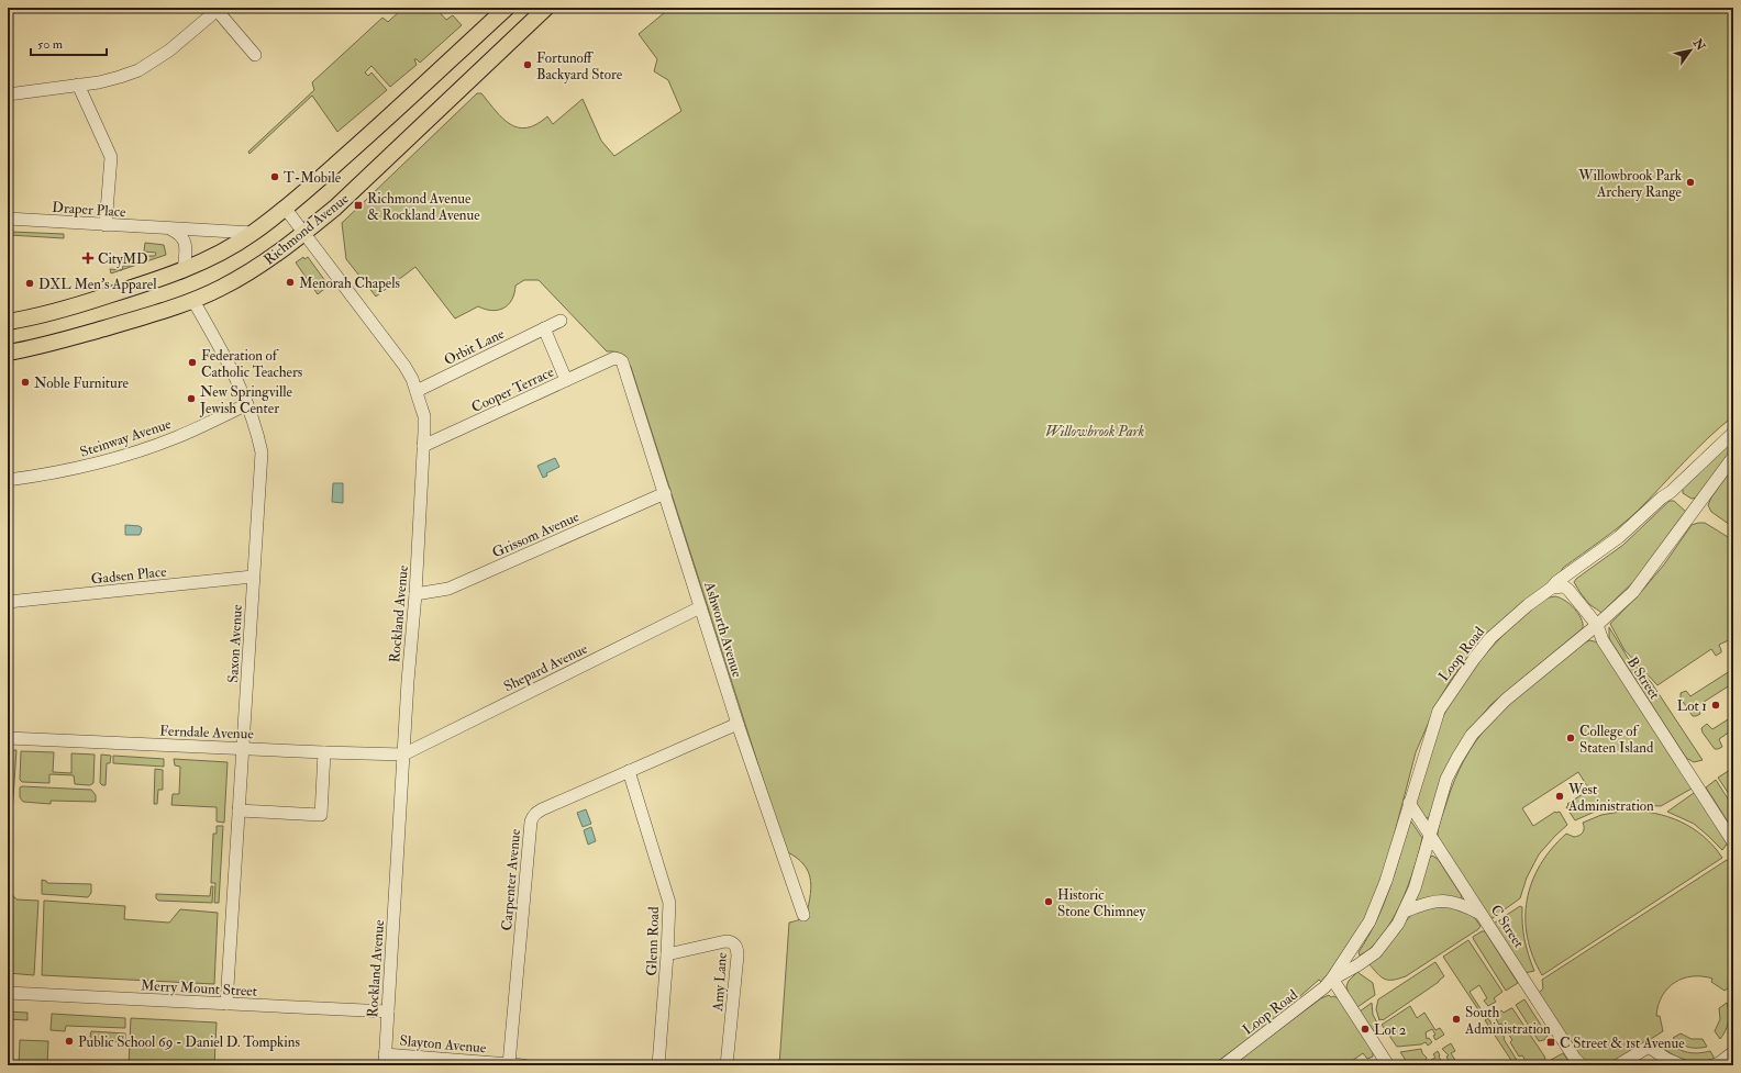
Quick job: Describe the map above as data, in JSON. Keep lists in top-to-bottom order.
{
  "streets": {
    "main road": ["Richmond Avenue"],
    "street": [
      "Draper Place",
      "Orbit Lane",
      "Cooper Terrace",
      "Steinway Avenue",
      "Grissom Avenue",
      "Gadsen Place",
      "Rockland Avenue",
      "Ashworth Avenue",
      "Saxon Avenue",
      "Loop Road",
      "Shepard Avenue",
      "B Street",
      "Ferndale Avenue",
      "Carpenter Avenue",
      "C Street",
      "Glenn Road",
      "Amy Lane",
      "Merry Mount Street",
      "Slayton Avenue"
    ]
  },
  "crossings": [
    ["Draper Place", "Richmond Avenue"],
    ["Richmond Avenue", "Rockland Avenue"],
    ["Richmond Avenue", "Saxon Avenue"],
    ["Orbit Lane", "Rockland Avenue"],
    ["Cooper Terrace", "Rockland Avenue"],
    ["Cooper Terrace", "Ashworth Avenue"],
    ["Steinway Avenue", "Saxon Avenue"],
    ["Grissom Avenue", "Rockland Avenue"],
    ["Grissom Avenue", "Ashworth Avenue"],
    ["Gadsen Place", "Saxon Avenue"],
    ["Rockland Avenue", "Shepard Avenue"],
    ["Rockland Avenue", "Ferndale Avenue"],
    ["Rockland Avenue", "Merry Mount Street"],
    ["Rockland Avenue", "Slayton Avenue"],
    ["Ashworth Avenue", "Shepard Avenue"],
    ["Ashworth Avenue", "Carpenter Avenue"],
    ["Saxon Avenue", "Ferndale Avenue"],
    ["Saxon Avenue", "Merry Mount Street"],
    ["Loop Road", "B Street"],
    ["Loop Road", "C Street"],
    ["Shepard Avenue", "Ferndale Avenue"],
    ["Carpenter Avenue", "Glenn Road"],
    ["Carpenter Avenue", "Slayton Avenue"],
    ["Glenn Road", "Amy Lane"]
  ],
  "parks": ["Willowbrook Park"],
  "places": {
    "other": [
      "Fortunoff Backyard Store",
      "T-Mobile",
      "Willowbrook Park Archery Range",
      "Menorah Chapels",
      "DXL Men's Apparel",
      "Federation of Catholic Teachers",
      "Noble Furniture",
      "New Springville Jewish Center",
      "Lot 1",
      "College of Staten Island",
      "West Administration",
      "Historic Stone Chimney",
      "South Administration",
      "Lot 2",
      "Public School 69 - Daniel D. Tompkins"
    ],
    "transit": ["Richmond Avenue & Rockland Avenue", "C Street & 1st Avenue"],
    "health": ["CityMD"]
  },
  "scale_bar": "50 m",
  "north": "top right"
}
